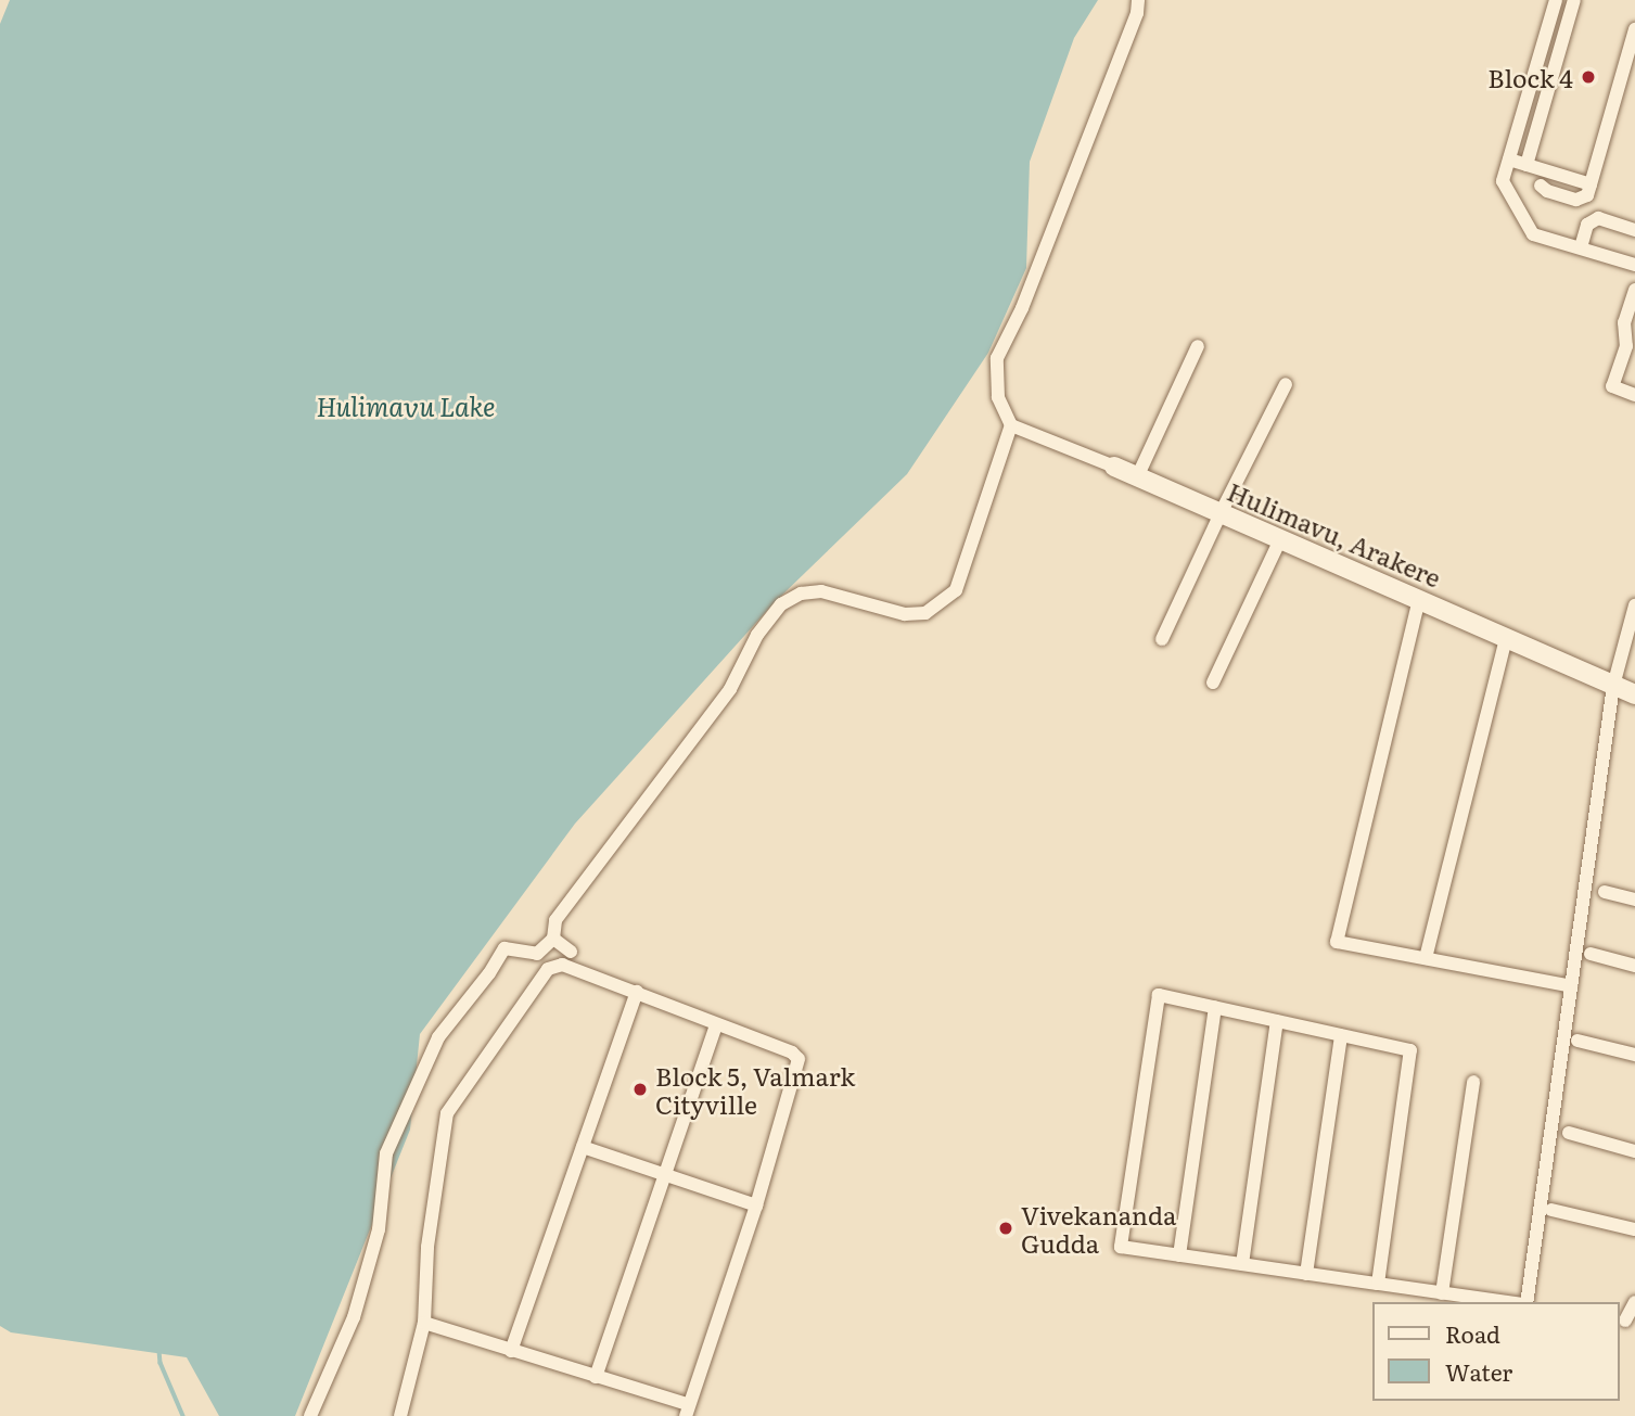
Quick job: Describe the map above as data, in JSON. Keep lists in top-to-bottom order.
{
  "streets": {
    "street": ["Hulimavu, Arakere"]
  },
  "water": ["Hulimavu Lake"],
  "places": ["Block 4", "Block 5, Valmark Cityville", "Vivekananda Gudda"],
  "legend": ["Road", "Water"]
}
